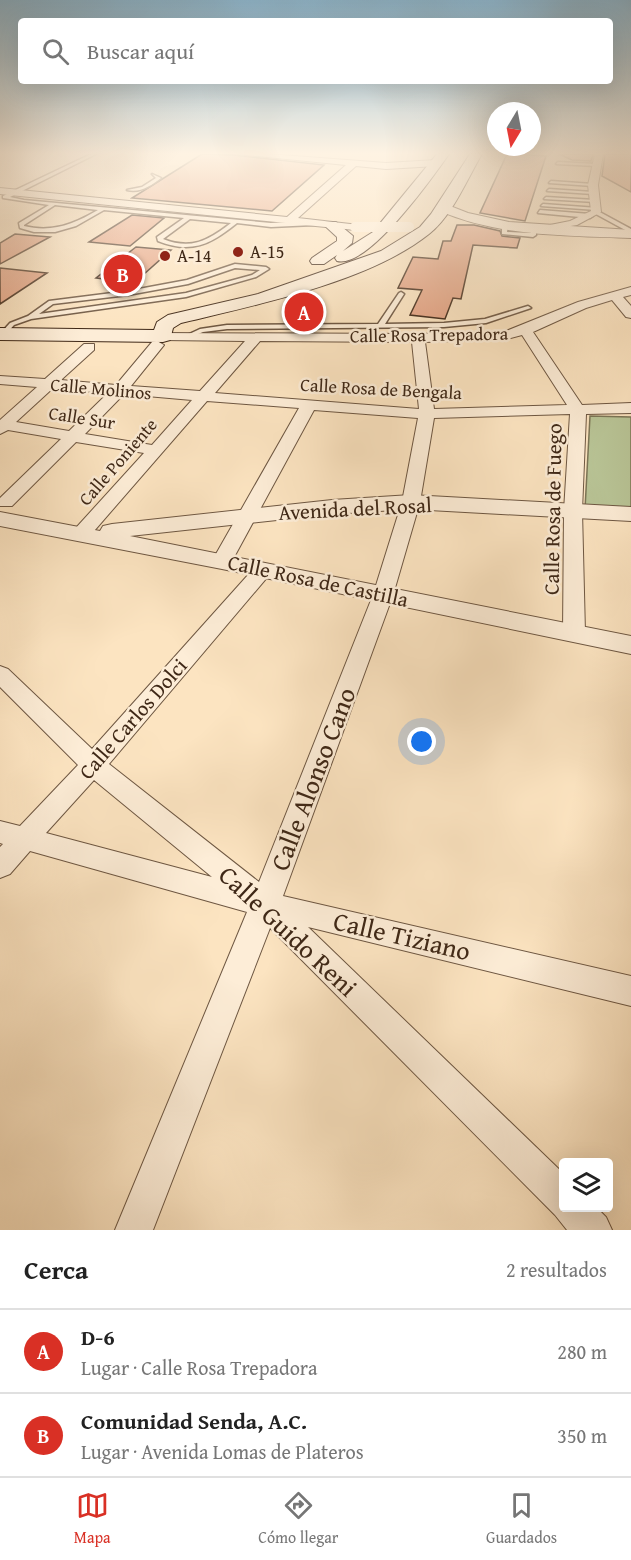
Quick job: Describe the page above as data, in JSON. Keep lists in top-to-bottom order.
{
  "streets": {
    "main road": ["Calle Rosa Trepadora"],
    "street": [
      "Calle Molinos",
      "Calle Rosa de Bengala",
      "Calle Sur",
      "Calle Poniente",
      "Avenida del Rosal",
      "Calle Rosa de Fuego",
      "Calle Rosa de Castilla",
      "Calle Carlos Dolci",
      "Calle Alonso Cano",
      "Calle Guido Reni",
      "Calle Tiziano"
    ]
  },
  "crossings": [
    ["Calle Rosa Trepadora", "Calle Poniente"],
    ["Calle Rosa Trepadora", "Calle Rosa de Fuego"],
    ["Calle Rosa Trepadora", "Calle Alonso Cano"],
    ["Calle Molinos", "Calle Rosa de Bengala"],
    ["Calle Molinos", "Calle Poniente"],
    ["Calle Rosa de Bengala", "Calle Poniente"],
    ["Calle Rosa de Bengala", "Calle Rosa de Fuego"],
    ["Calle Rosa de Bengala", "Calle Alonso Cano"],
    ["Calle Sur", "Calle Poniente"],
    ["Calle Poniente", "Avenida del Rosal"],
    ["Calle Poniente", "Calle Rosa de Castilla"],
    ["Avenida del Rosal", "Calle Rosa de Fuego"],
    ["Avenida del Rosal", "Calle Rosa de Castilla"],
    ["Avenida del Rosal", "Calle Alonso Cano"],
    ["Calle Rosa de Fuego", "Calle Rosa de Castilla"],
    ["Calle Rosa de Castilla", "Calle Carlos Dolci"],
    ["Calle Rosa de Castilla", "Calle Alonso Cano"],
    ["Calle Carlos Dolci", "Calle Guido Reni"],
    ["Calle Carlos Dolci", "Calle Tiziano"],
    ["Calle Alonso Cano", "Calle Guido Reni"],
    ["Calle Alonso Cano", "Calle Tiziano"],
    ["Calle Guido Reni", "Calle Tiziano"]
  ],
  "places": ["A-15", "A-14"],
  "north": "bottom",
  "page": {
    "search": "Buscar aquí",
    "pins": ["B", "A"],
    "heading": ["Cerca", "2 resultados"],
    "list": [
      {
        "mark": "A",
        "name": "D-6",
        "note": "Lugar · Calle Rosa Trepadora",
        "value": "280 m"
      },
      {
        "mark": "B",
        "name": "Comunidad Senda, A.C.",
        "note": "Lugar · Avenida Lomas de Plateros",
        "value": "350 m"
      }
    ],
    "nav": ["Mapa", "Cómo llegar", "Guardados"]
  }
}
